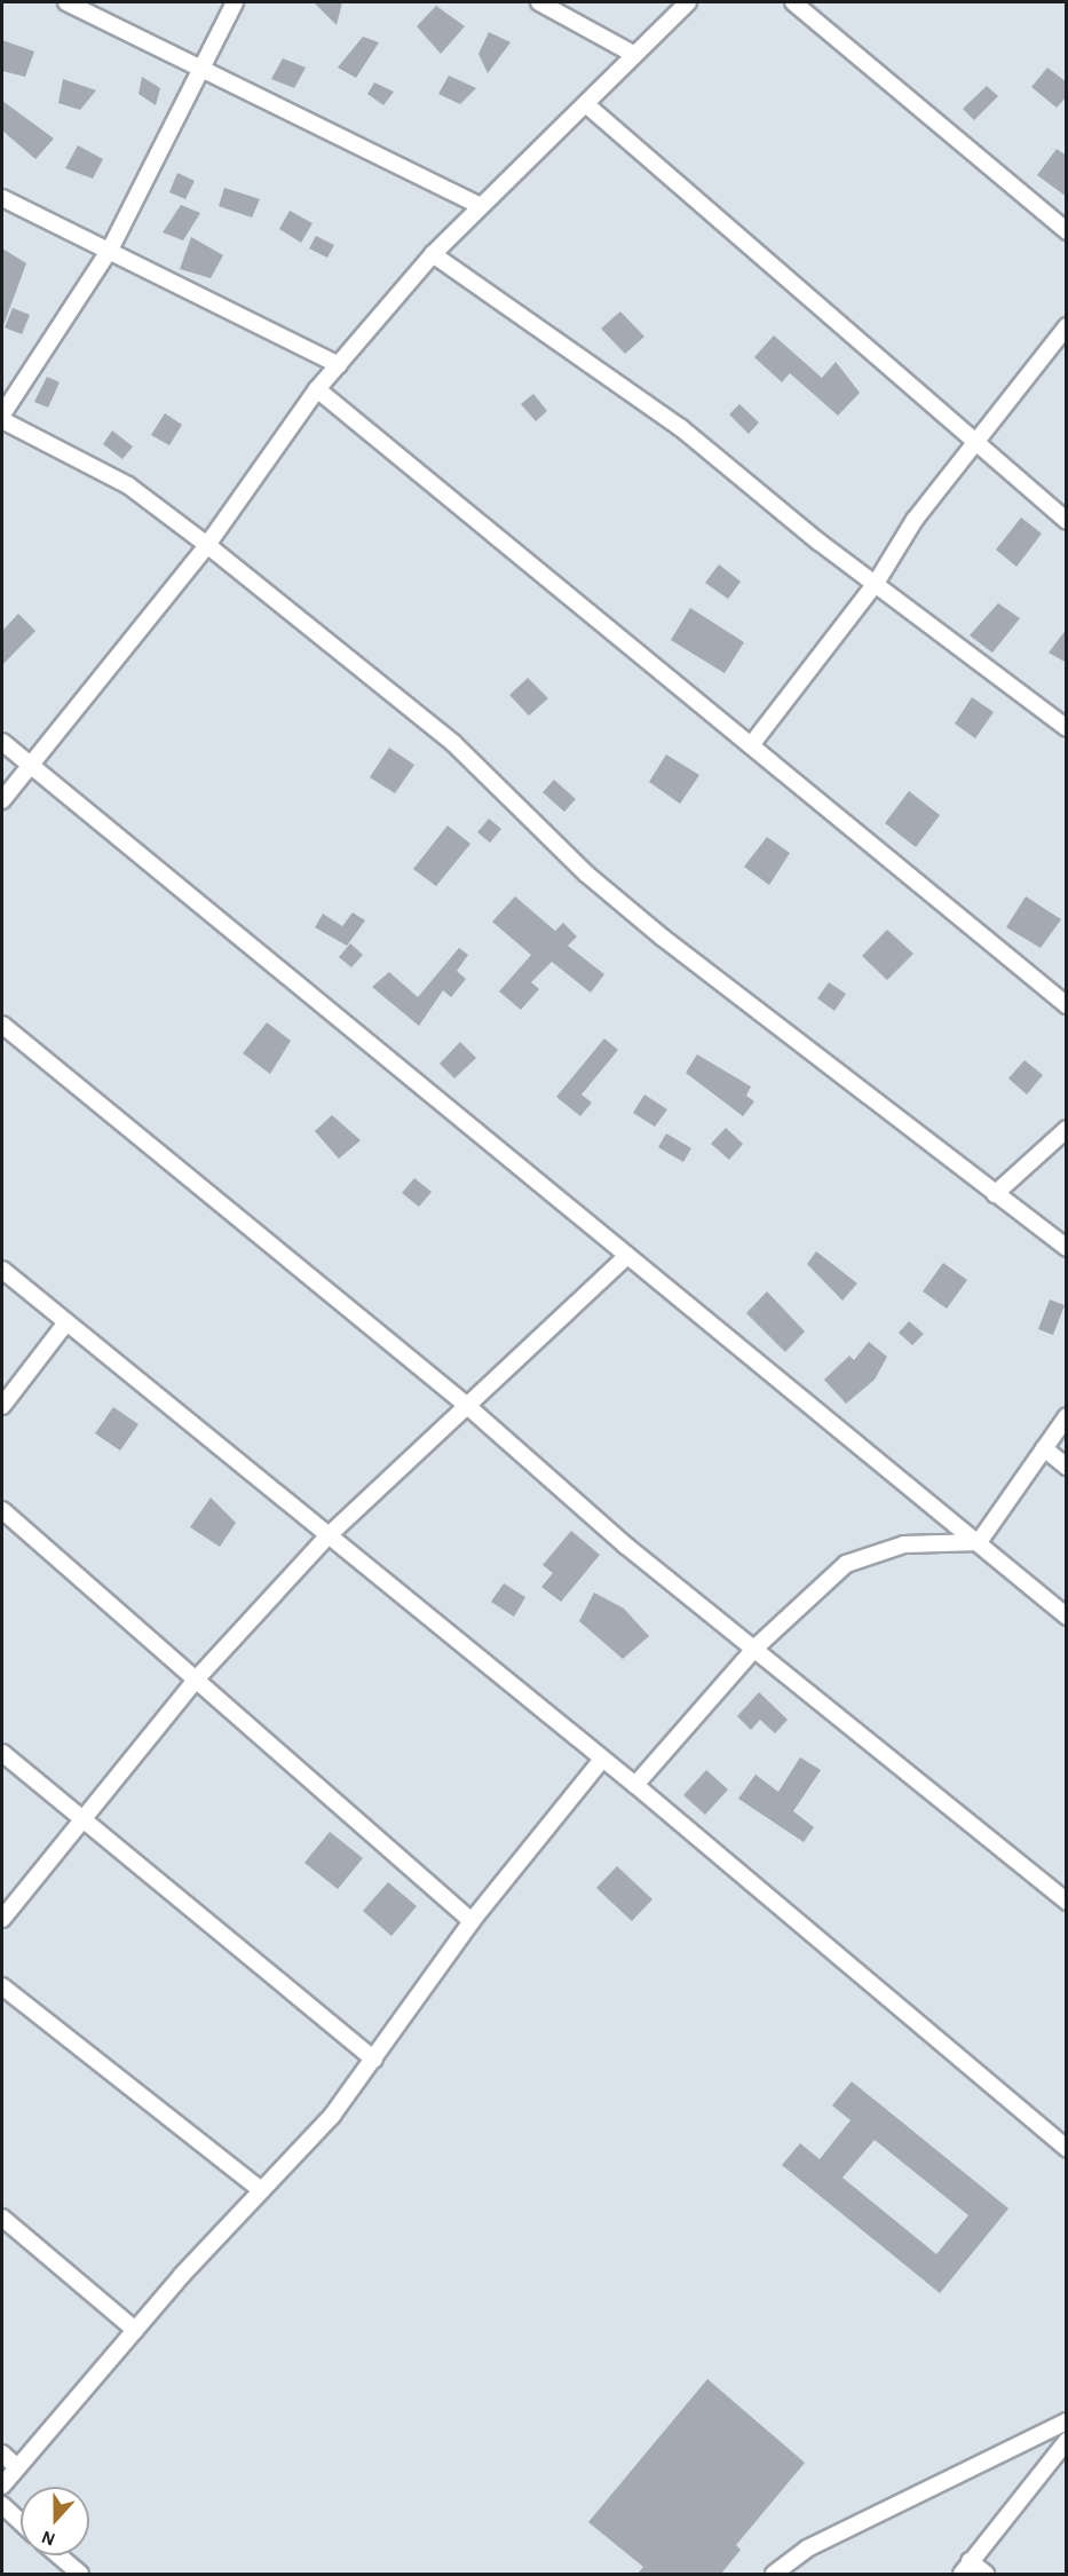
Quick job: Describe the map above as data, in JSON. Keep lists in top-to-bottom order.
{
  "north": "bottom"
}
